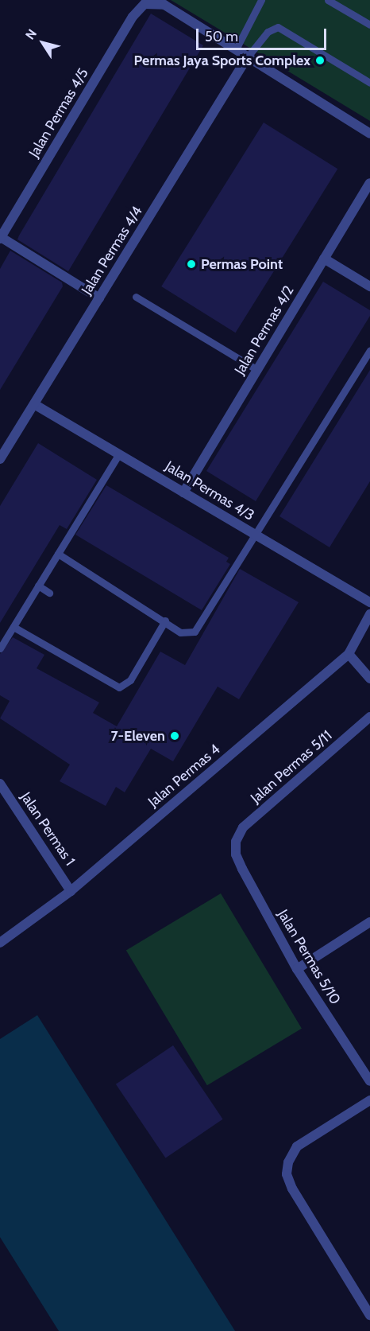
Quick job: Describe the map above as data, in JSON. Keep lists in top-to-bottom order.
{
  "streets": {
    "street": [
      "Jalan Permas 4/5",
      "Jalan Permas 4/4",
      "Jalan Permas 4/2",
      "Jalan Permas 4/3",
      "Jalan Permas 5/11",
      "Jalan Permas 4",
      "Jalan Permas 1",
      "Jalan Permas 5/10"
    ]
  },
  "crossings": [
    ["Jalan Permas 4/4", "Jalan Permas 4/3"],
    ["Jalan Permas 4/2", "Jalan Permas 4/3"],
    ["Jalan Permas 5/11", "Jalan Permas 5/10"],
    ["Jalan Permas 4", "Jalan Permas 1"]
  ],
  "places": ["Permas Jaya Sports Complex", "Permas Point", "7-Eleven"],
  "scale_bar": "50 m",
  "north": "top left"
}
